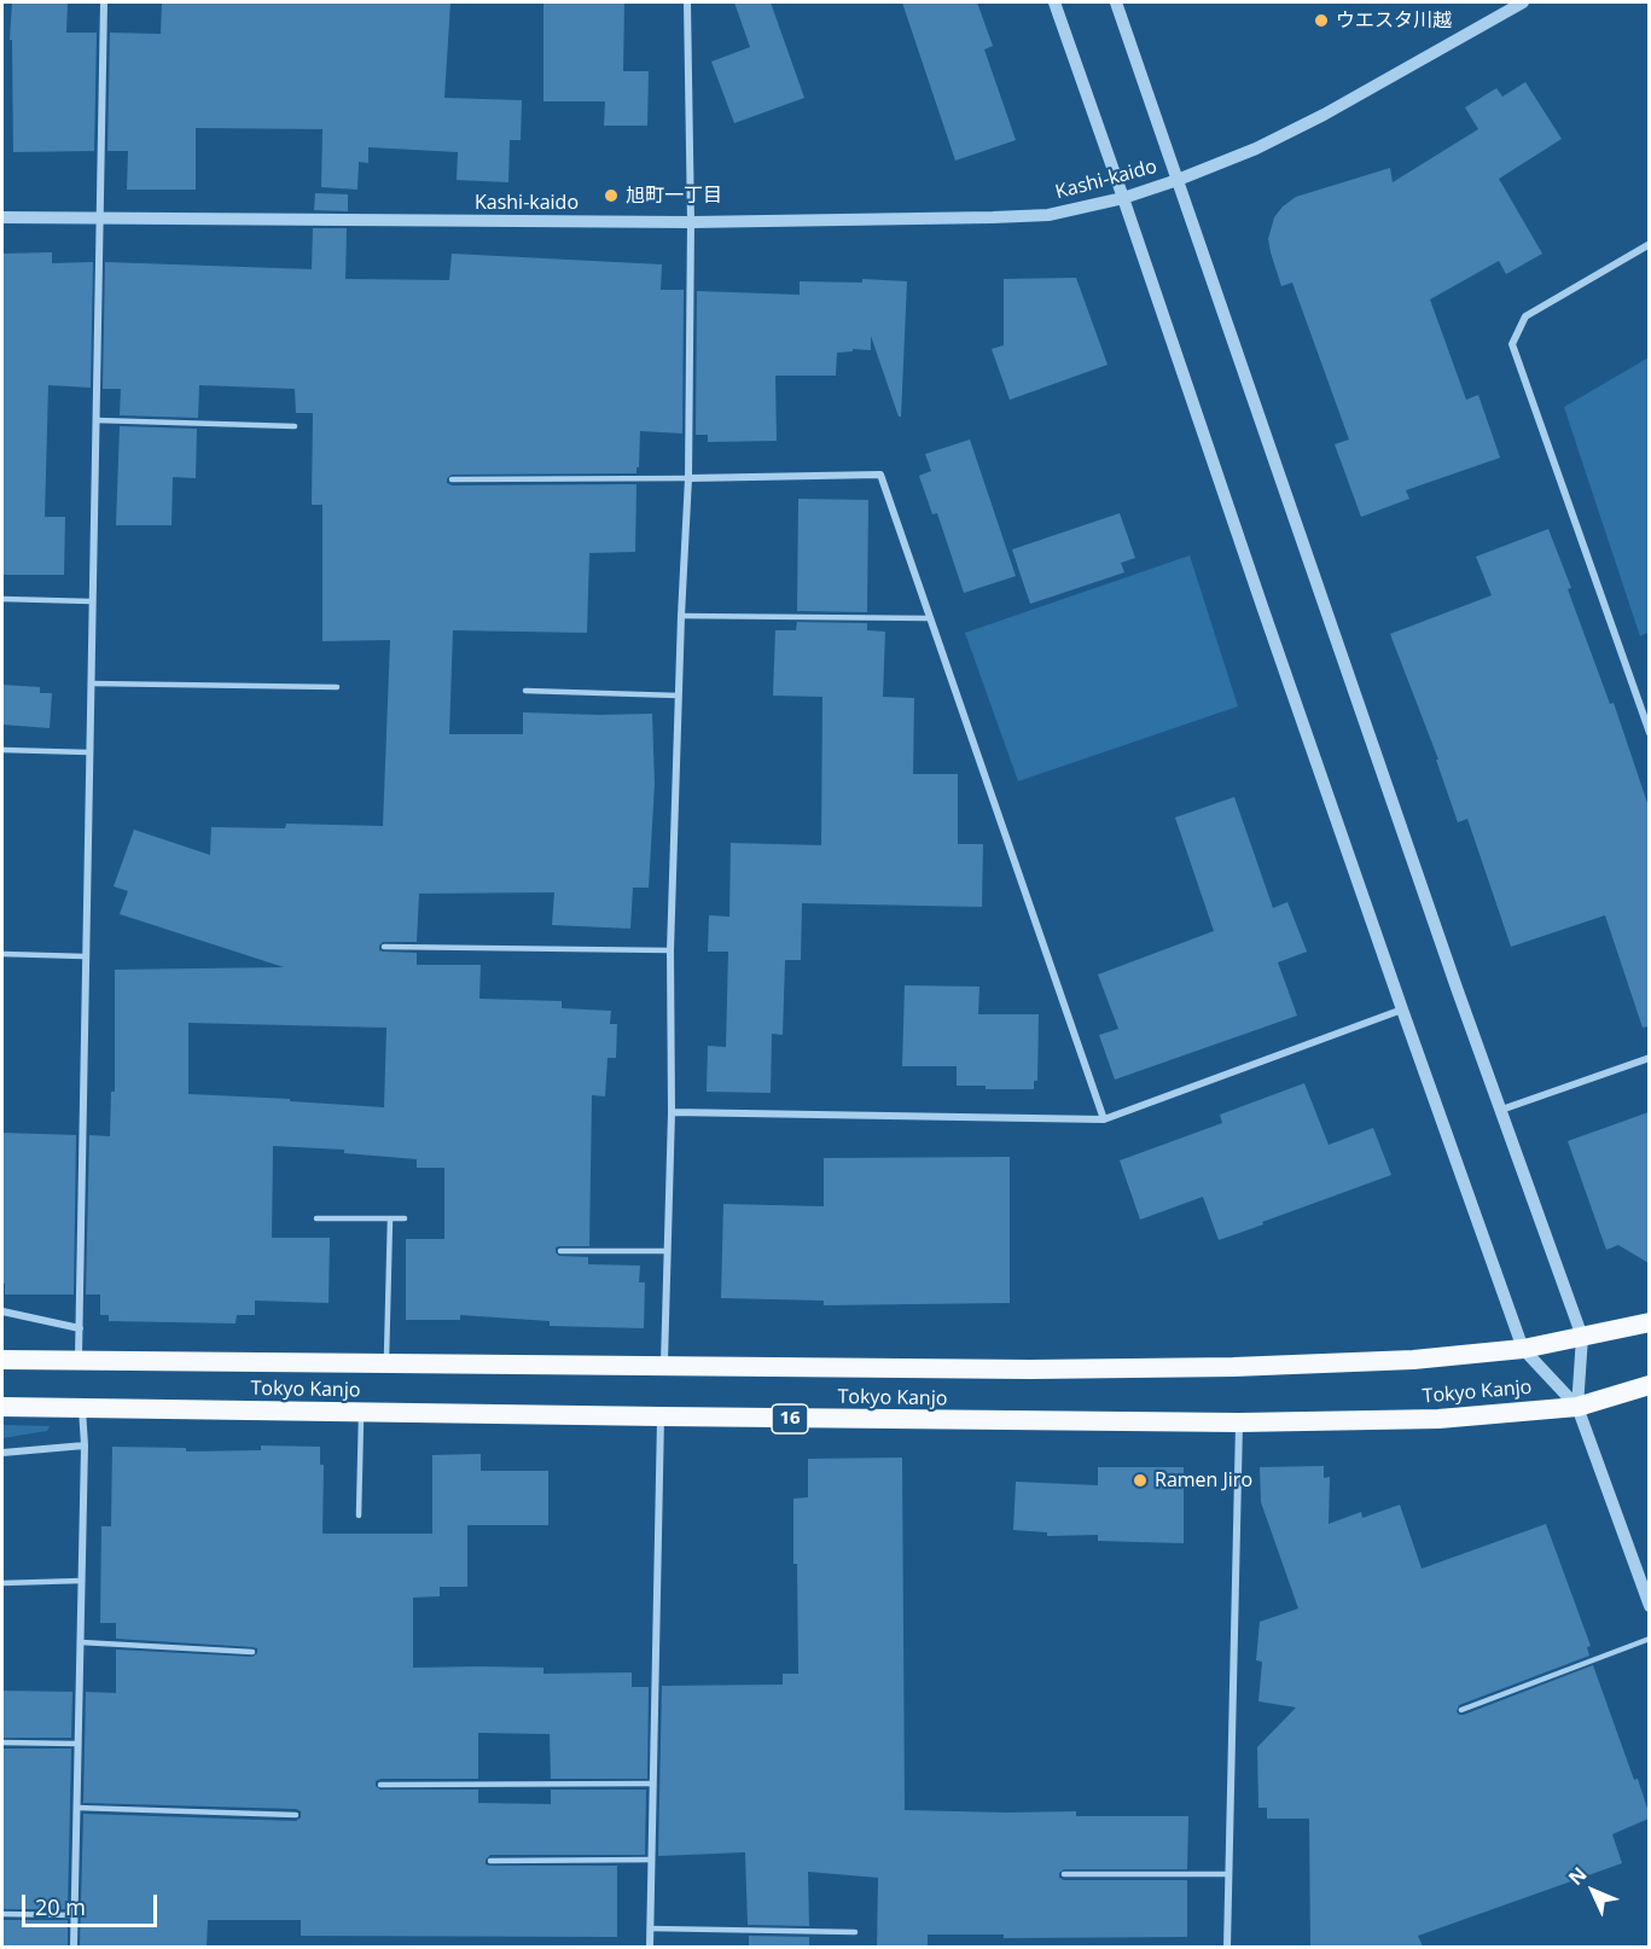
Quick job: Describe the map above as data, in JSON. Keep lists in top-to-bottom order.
{
  "streets": {
    "highway": ["Tokyo Kanjo", "16"],
    "street": ["Kashi-kaido"]
  },
  "places": ["ウエスタ川越", "旭町一丁目", "Ramen Jiro"],
  "scale_bar": "20 m",
  "north": "top left"
}
